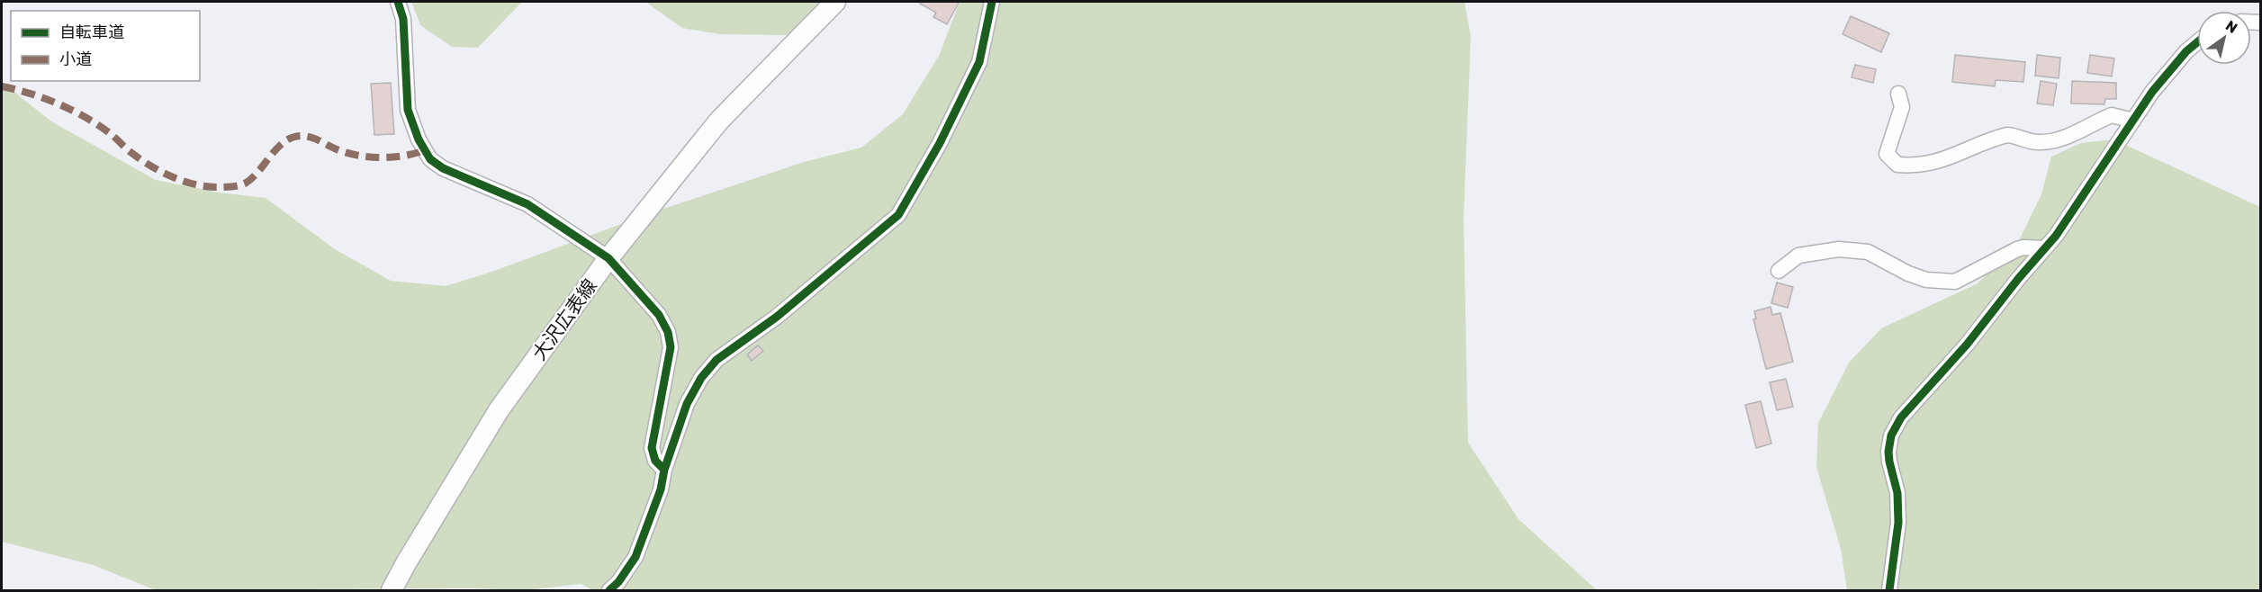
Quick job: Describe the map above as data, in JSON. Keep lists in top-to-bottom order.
{
  "streets": {
    "main road": ["大沢広表線"]
  },
  "legend": ["自転車道", "小道"],
  "north": "top right"
}
